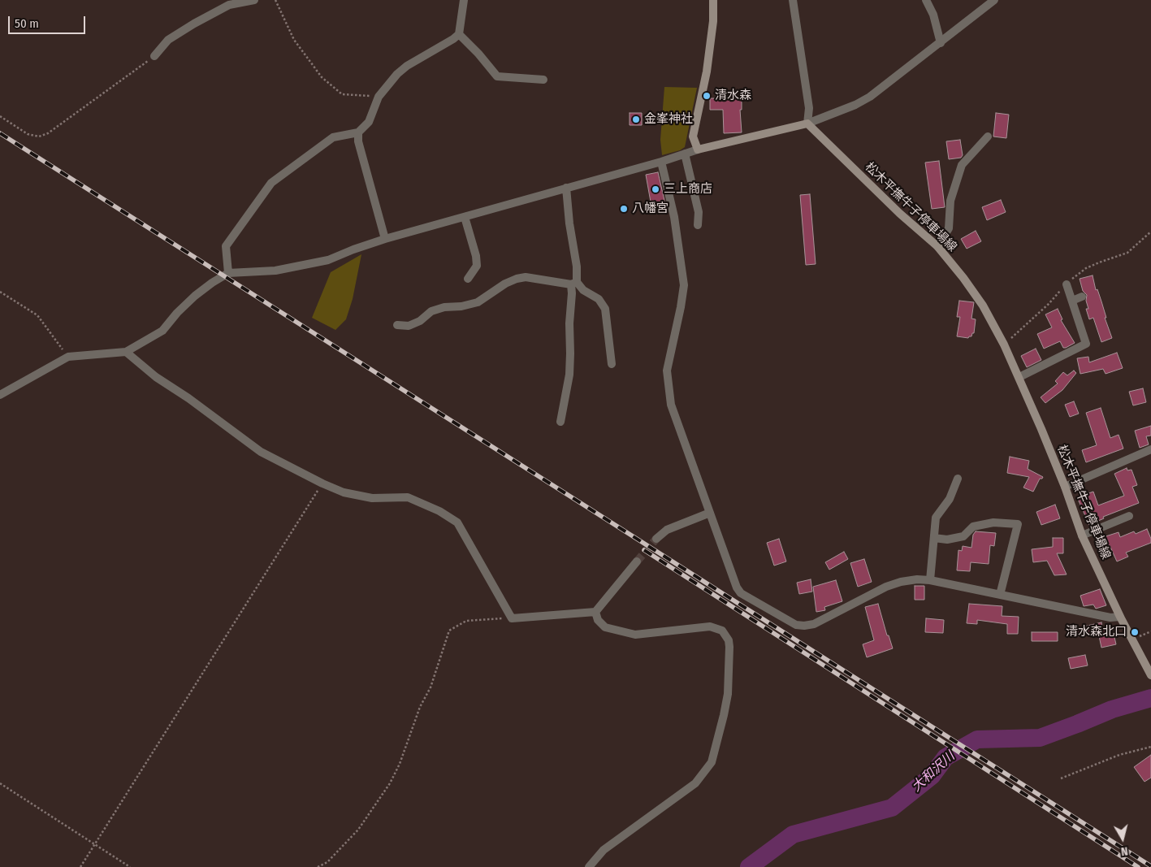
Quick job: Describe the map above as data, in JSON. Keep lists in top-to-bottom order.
{
  "streets": {
    "main road": ["松木平撫牛子停車場線"]
  },
  "water": ["大和沢川"],
  "places": [
    "清水森",
    "金峯神社",
    "三上商店",
    "八幡宮",
    "清水森北口"
  ],
  "scale_bar": "50 m",
  "north": "bottom"
}
